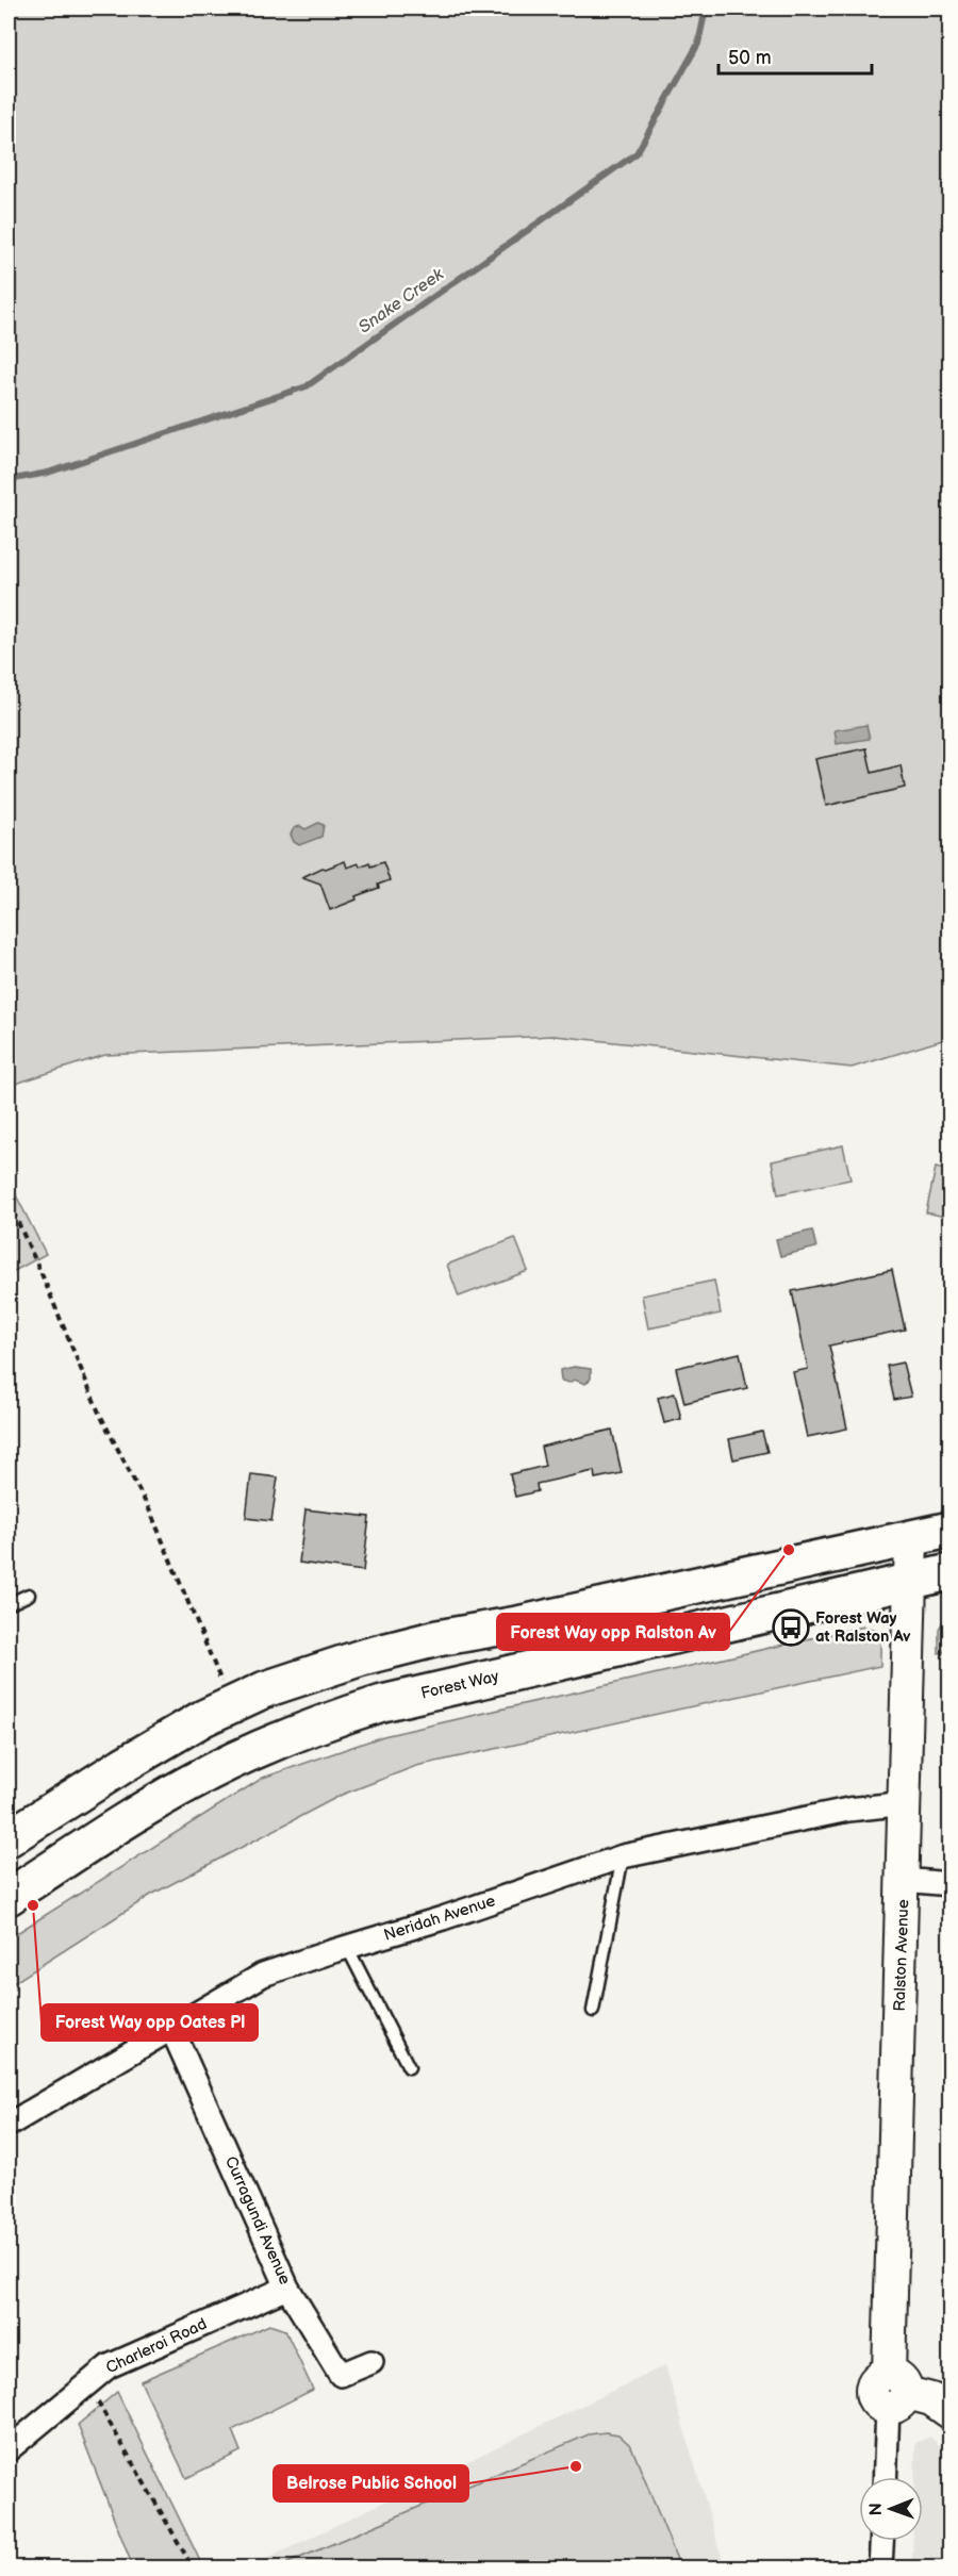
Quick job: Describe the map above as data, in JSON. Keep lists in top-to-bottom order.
{
  "streets": {
    "main road": ["Forest Way"],
    "street": [
      "Neridah Avenue",
      "Ralston Avenue",
      "Curragundi Avenue",
      "Charleroi Road"
    ]
  },
  "crossings": [
    ["Forest Way", "Ralston Avenue"],
    ["Neridah Avenue", "Ralston Avenue"],
    ["Neridah Avenue", "Curragundi Avenue"],
    ["Curragundi Avenue", "Charleroi Road"]
  ],
  "water": ["Snake Creek"],
  "places": {
    "other": ["Forest Way opp Ralston Av", "Forest Way opp Oates Pl", "Belrose Public School"],
    "bus stop": ["Forest Way at Ralston Av"]
  },
  "scale_bar": "50 m",
  "north": "left"
}
